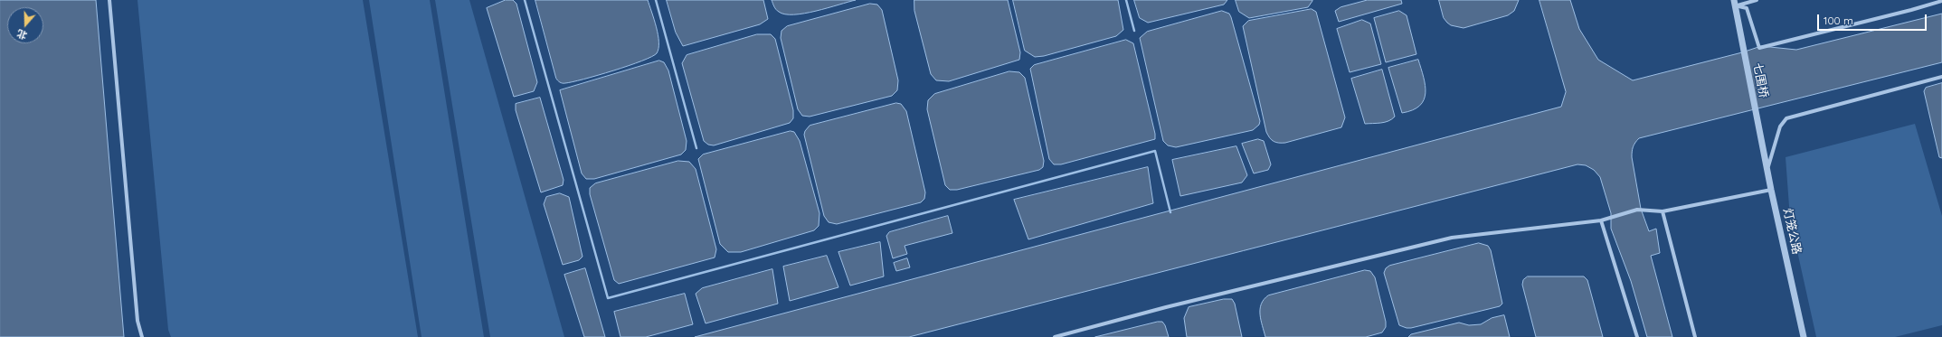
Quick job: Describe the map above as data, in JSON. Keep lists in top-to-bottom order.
{
  "streets": {
    "street": ["七围桥", "灯笼公路"]
  },
  "crossings": [
    ["七围桥", "灯笼公路"]
  ],
  "scale_bar": "100 m",
  "north": "bottom"
}
